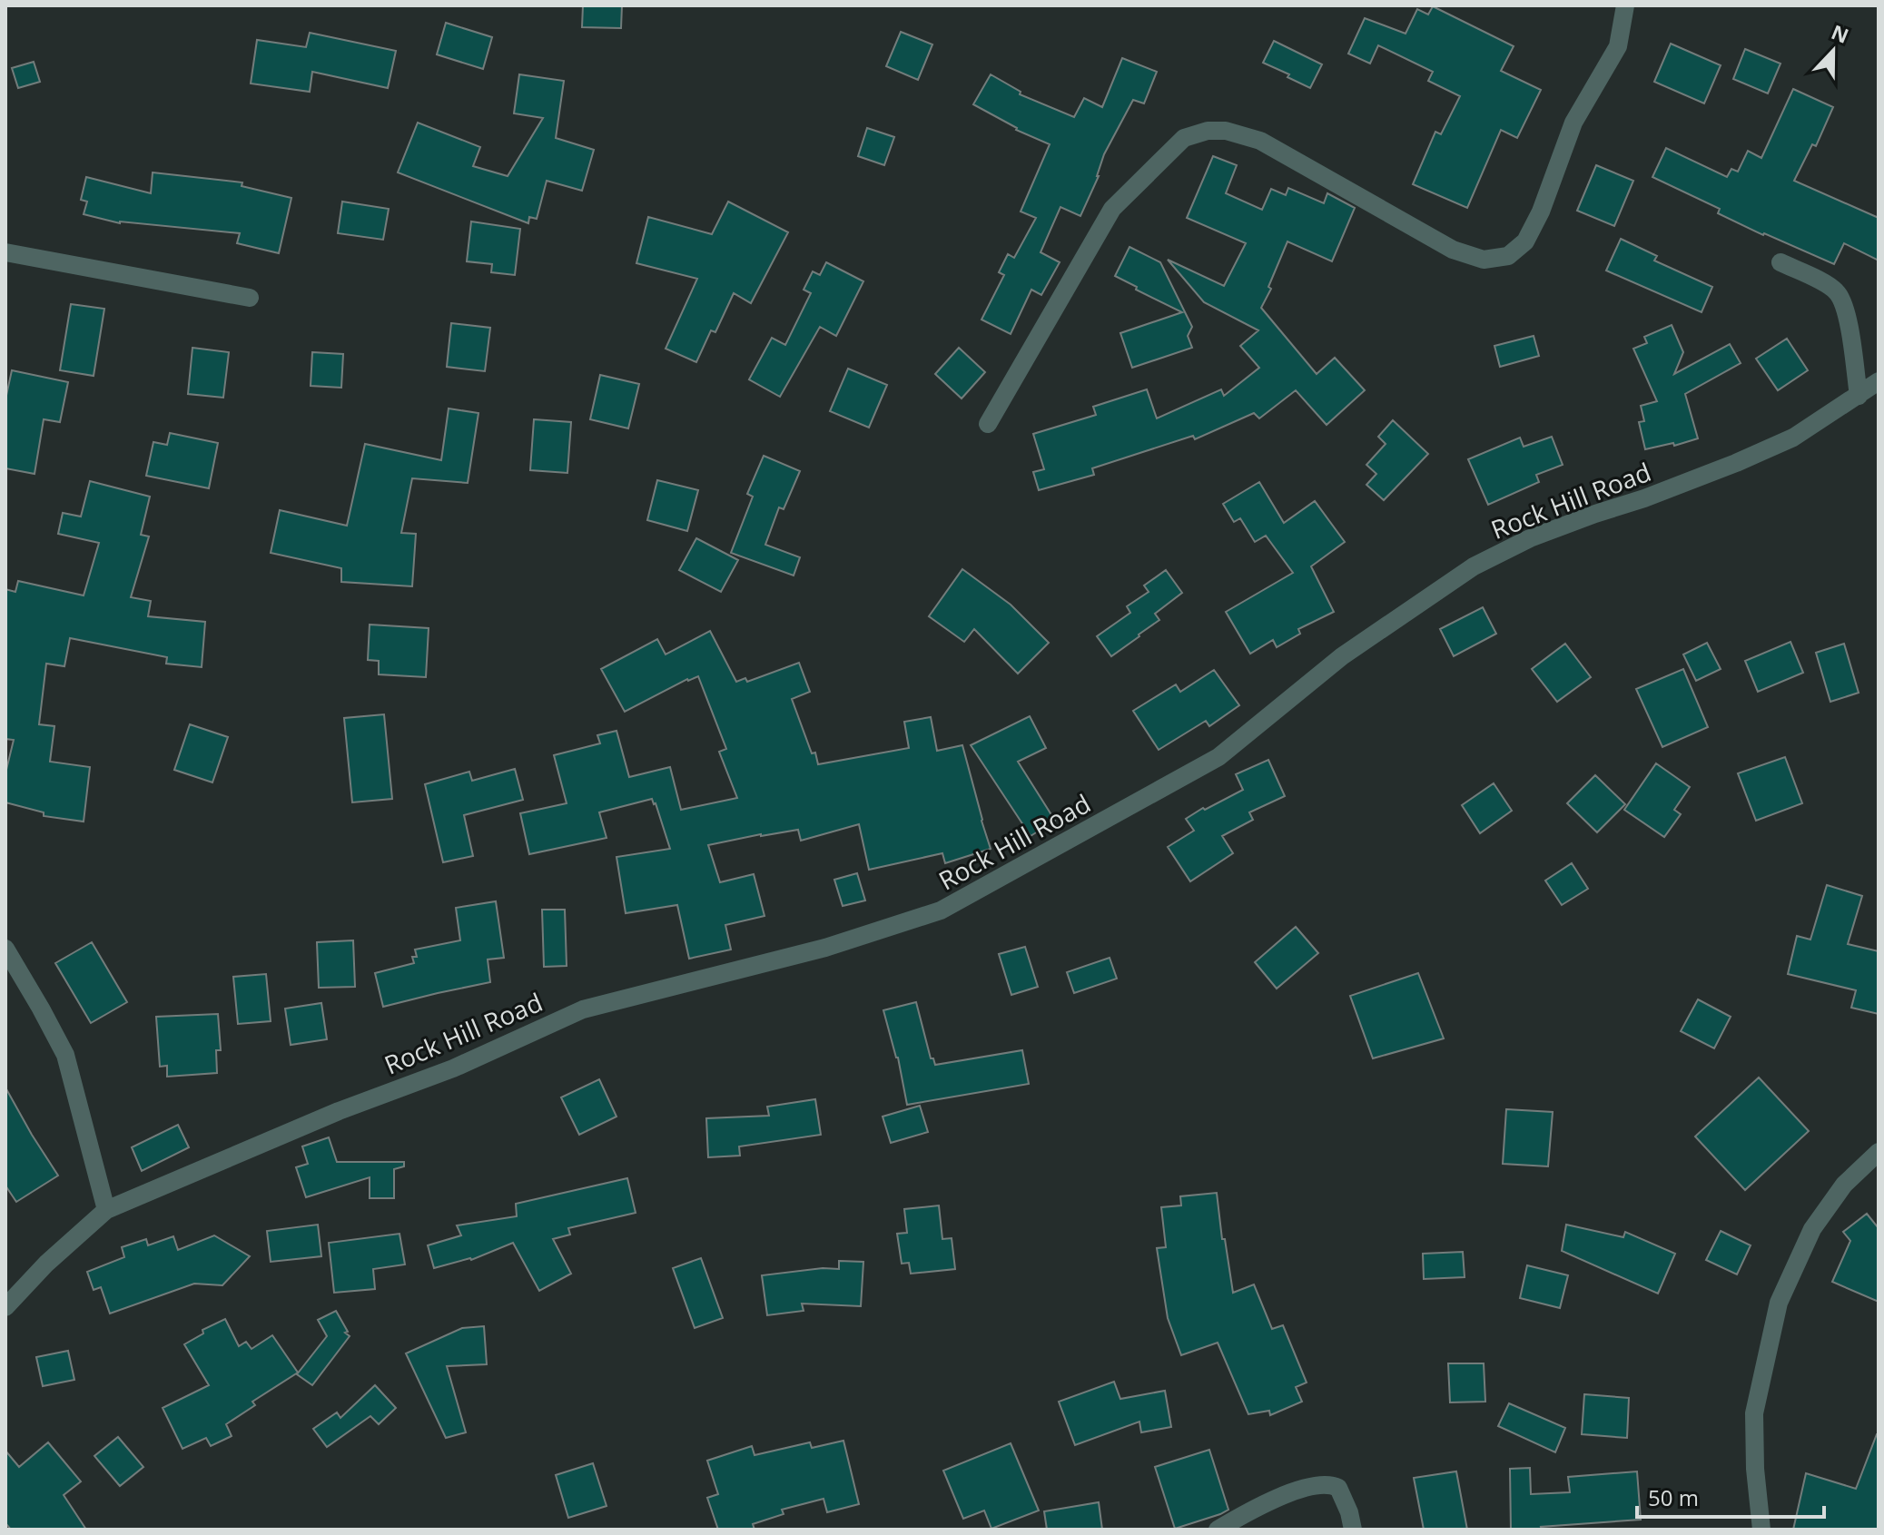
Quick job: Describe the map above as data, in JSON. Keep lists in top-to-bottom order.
{
  "streets": {
    "street": ["Rock Hill Road"]
  },
  "scale_bar": "50 m",
  "north": "top"
}
